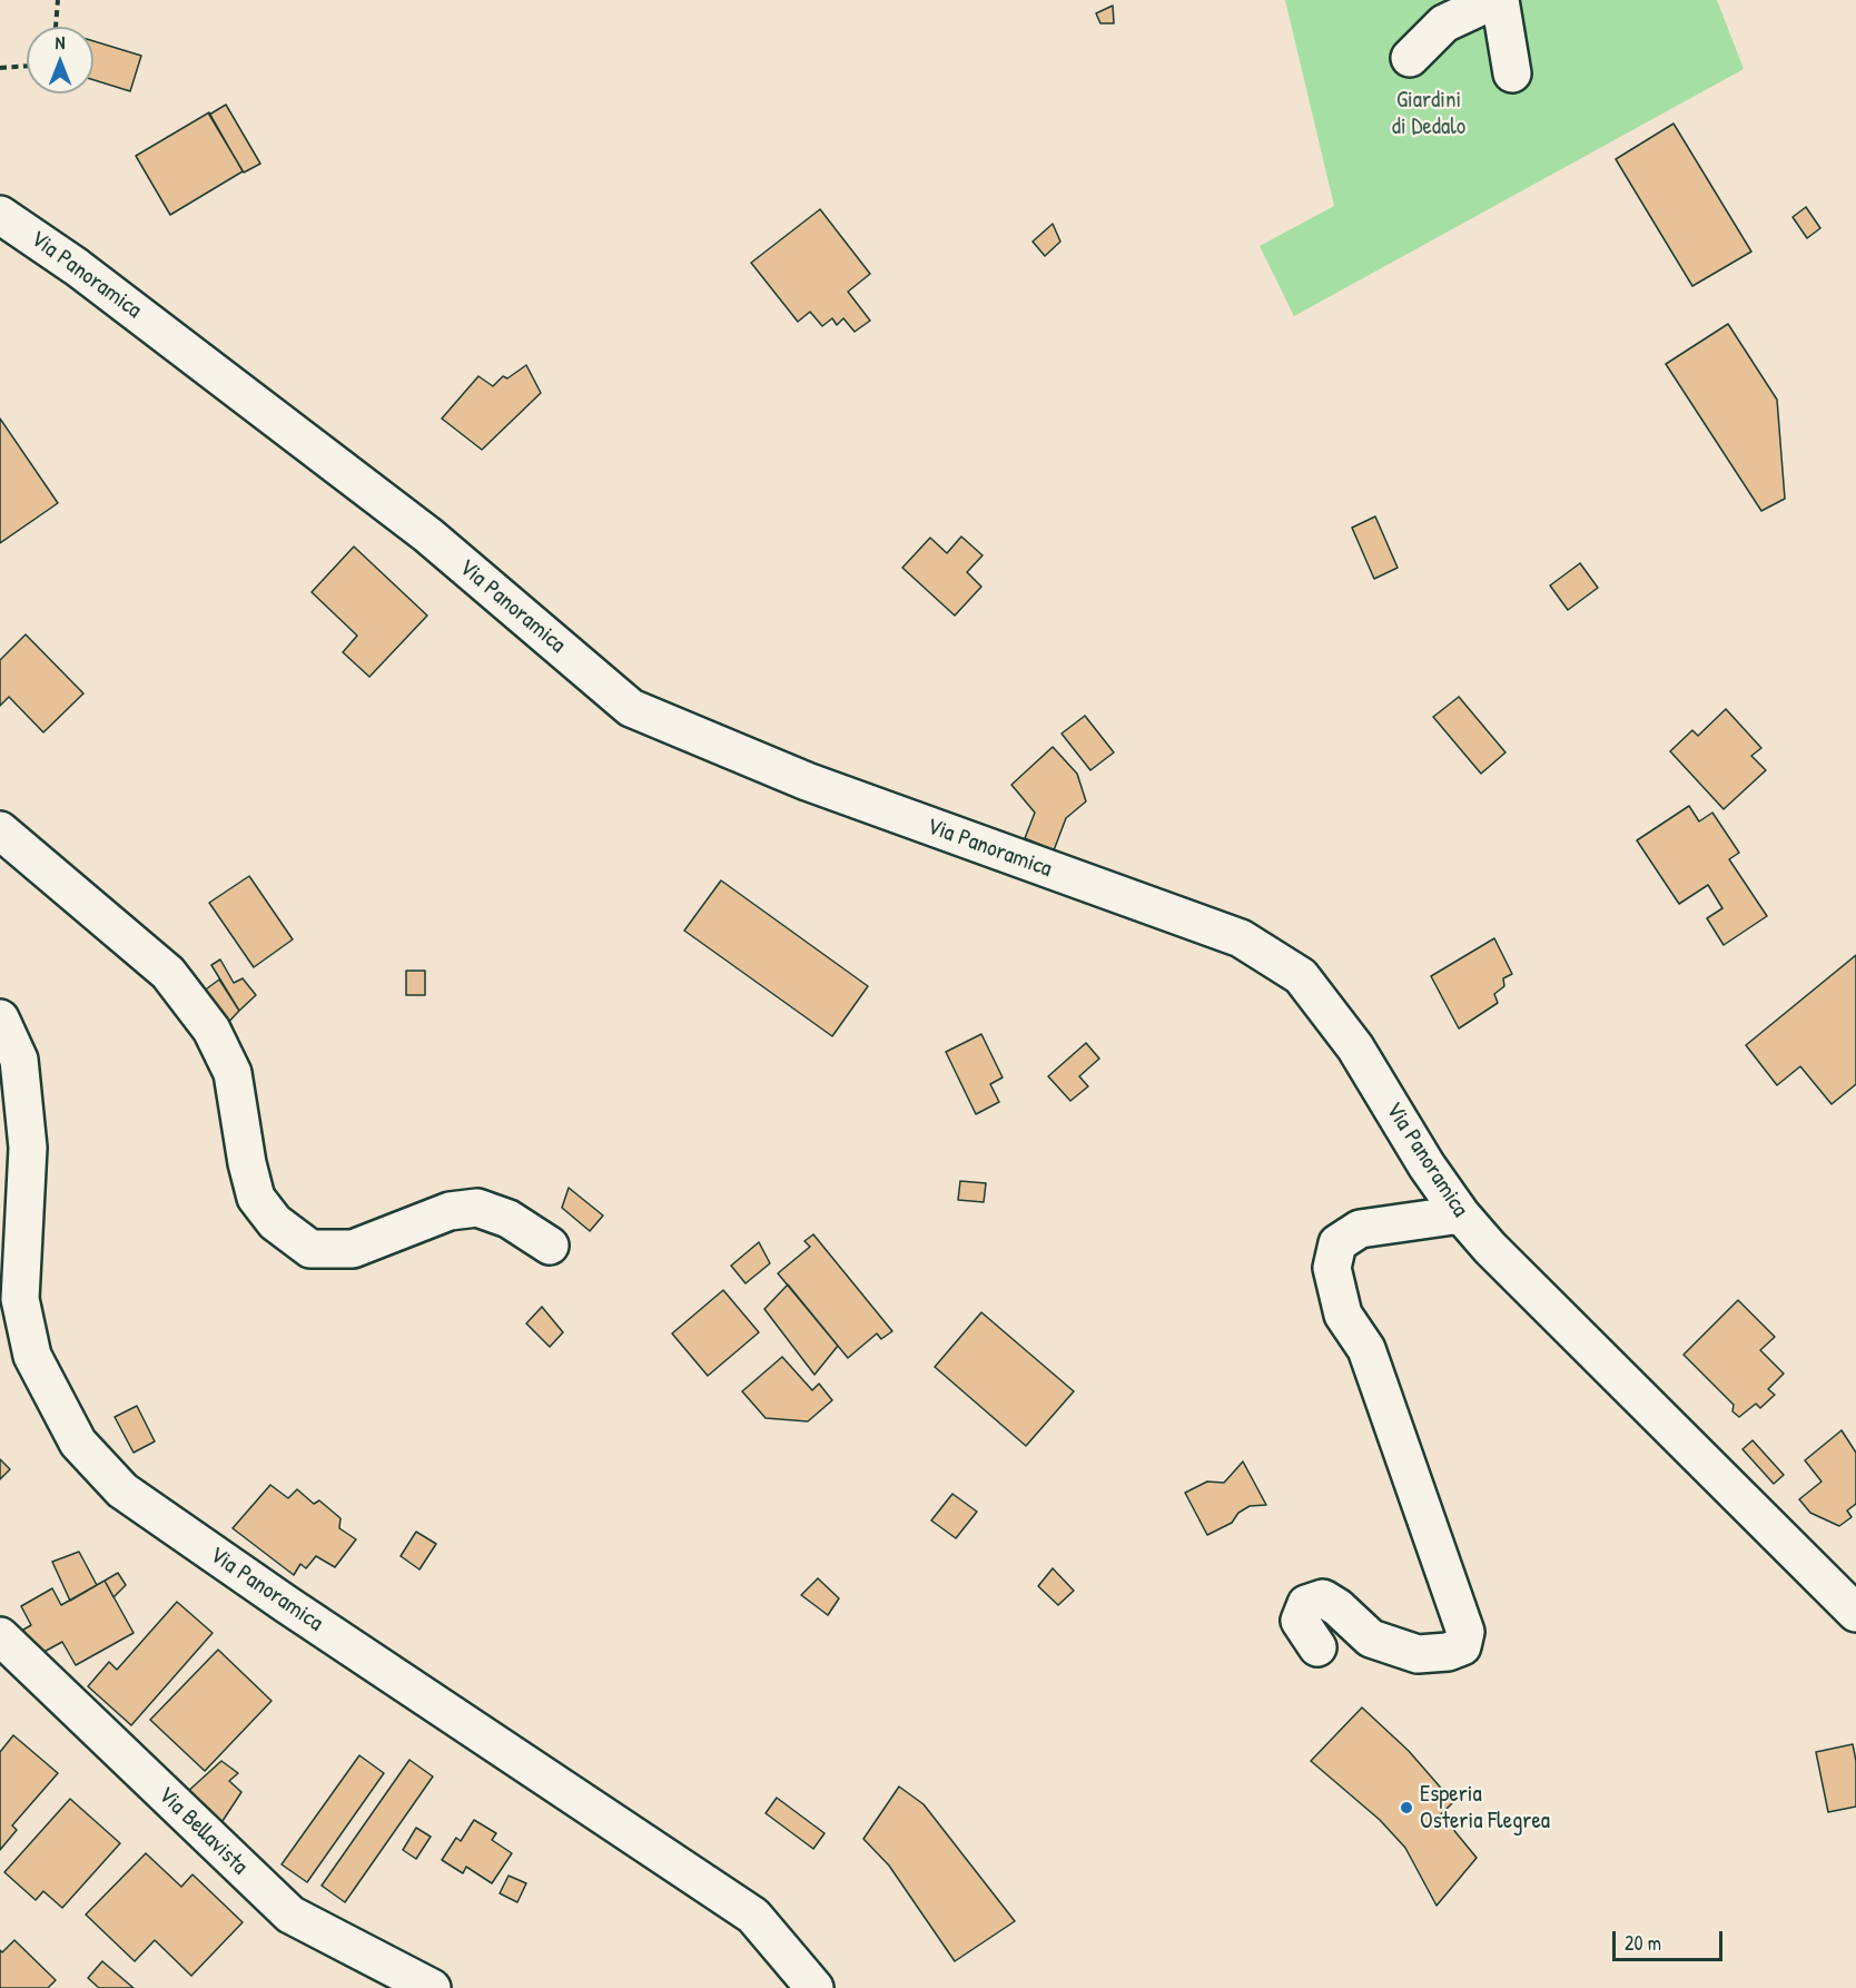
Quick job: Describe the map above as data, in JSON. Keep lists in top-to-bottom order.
{
  "streets": {
    "street": ["Via Panoramica", "Via Bellavista"]
  },
  "parks": ["Giardini di Dedalo"],
  "places": ["Esperia Osteria Flegrea"],
  "scale_bar": "20 m",
  "north": "top"
}
